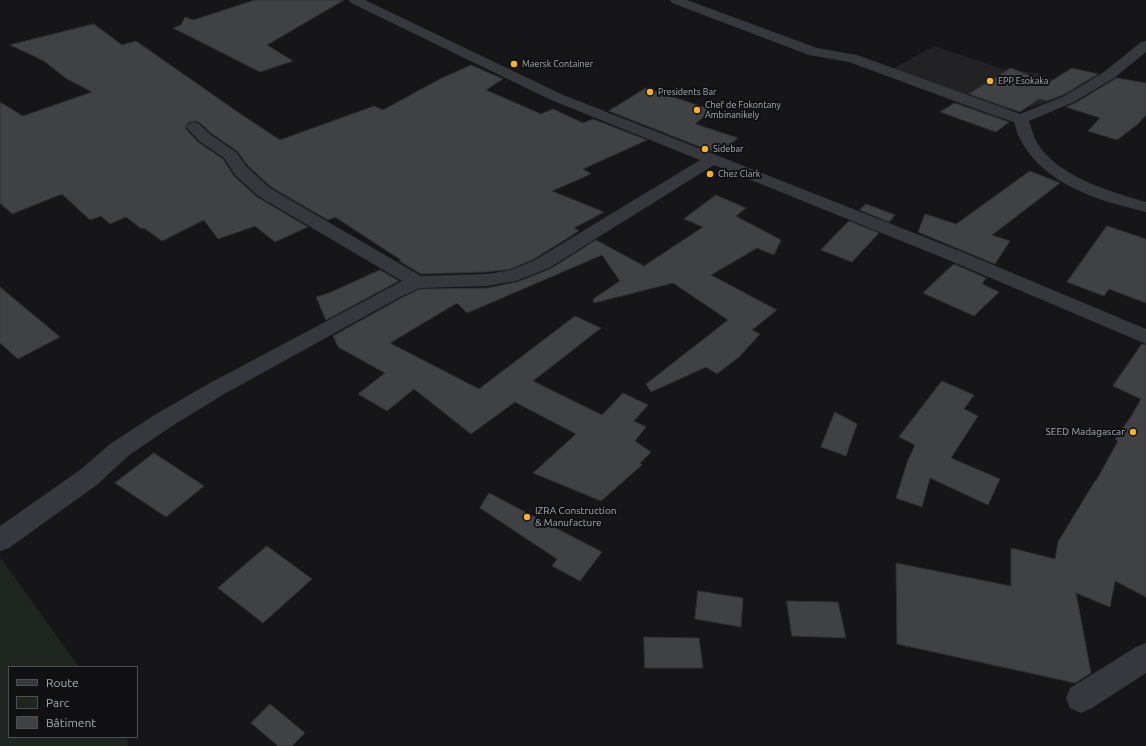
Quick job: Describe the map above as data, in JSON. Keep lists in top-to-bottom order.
{
  "places": [
    "Maersk Container",
    "EPP Esokaka",
    "Presidents Bar",
    "Chef de Fokontany Ambinanikely",
    "Sidebar",
    "Chez Clark",
    "SEED Madagascar",
    "IZRA Construction & Manufacture"
  ],
  "legend": ["Route", "Parc", "Bâtiment"]
}
